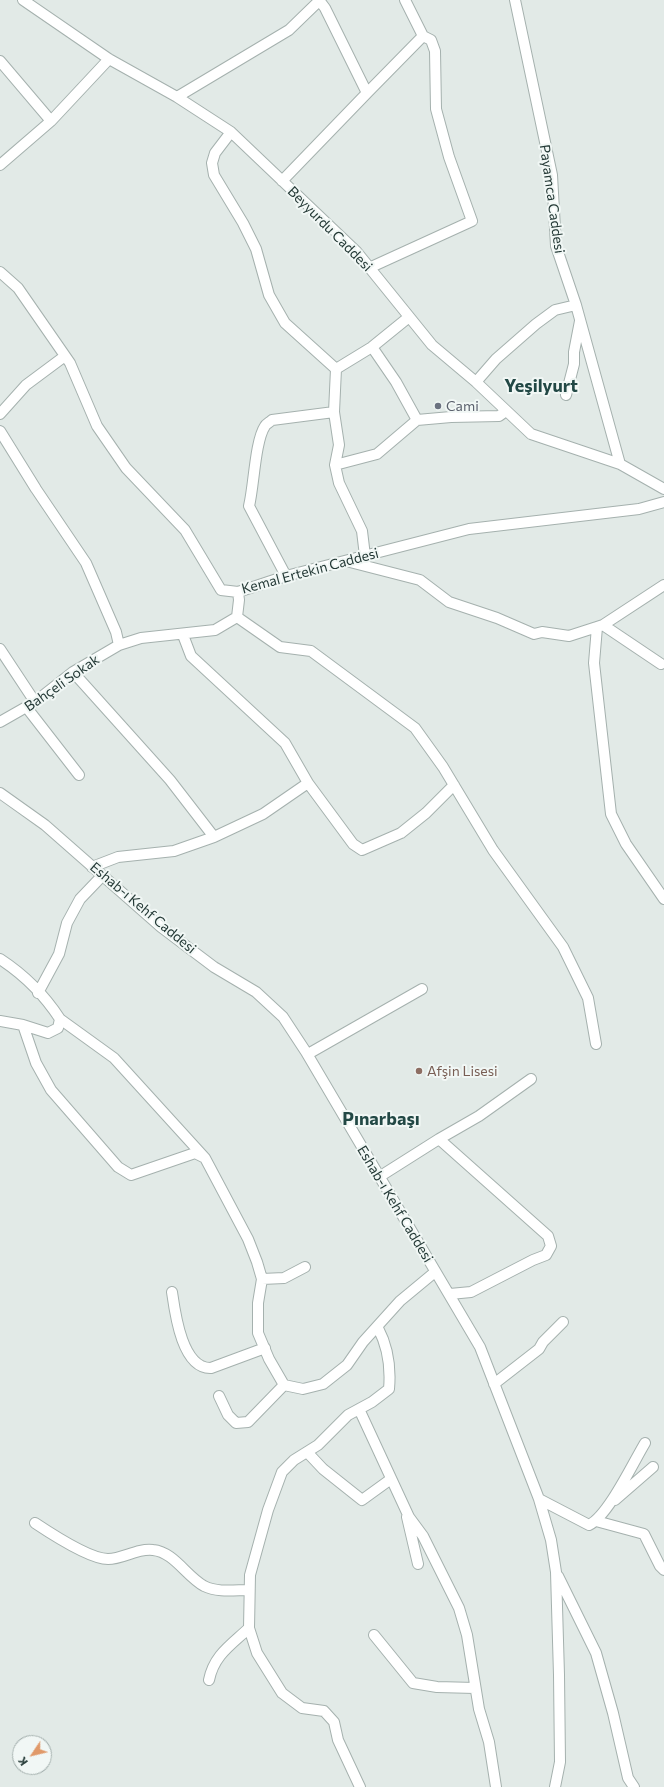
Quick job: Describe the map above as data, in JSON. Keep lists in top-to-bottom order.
{
  "streets": {
    "street": [
      "Payamca Caddesi",
      "Beyyurdu Caddesi",
      "Kemal Ertekin Caddesi",
      "Bahçeli Sokak",
      "Eshab-ı Kehf Caddesi"
    ]
  },
  "crossings": [
    ["Payamca Caddesi", "Beyyurdu Caddesi"]
  ],
  "districts": ["Yeşilyurt", "Pınarbaşı"],
  "places": ["Cami", "Afşin Lisesi"],
  "north": "bottom left"
}
